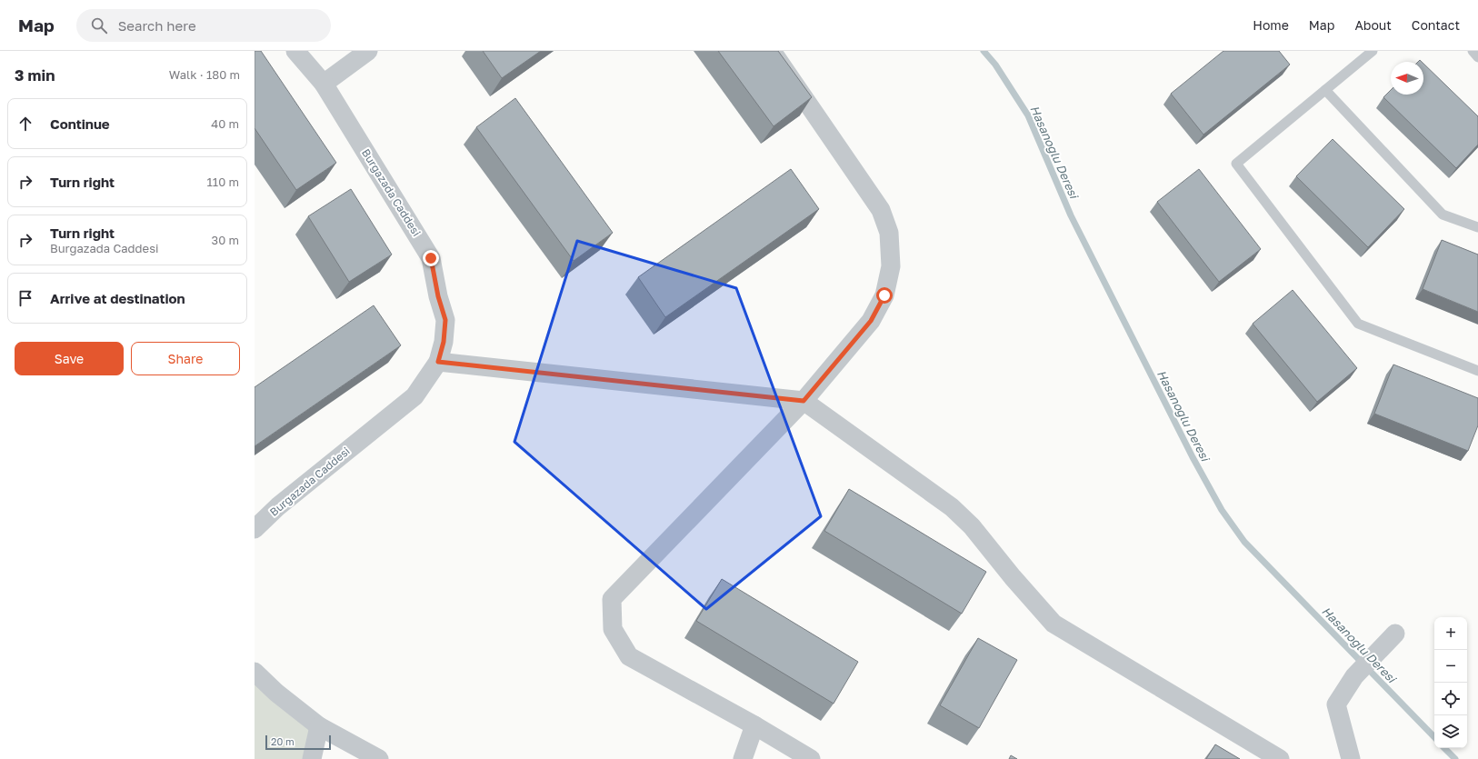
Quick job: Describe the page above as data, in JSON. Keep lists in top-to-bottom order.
{
  "streets": {
    "street": ["Burgazada Caddesi"]
  },
  "water": ["Hasanoğlu Deresi"],
  "scale_bar": "20 m",
  "north": "left",
  "page": {
    "header": "Map",
    "search": "Search here",
    "nav": [
      "Home",
      "Map",
      "About",
      "Contact"
    ],
    "heading": ["3 min", "Walk · 180 m"],
    "list": [
      ["Continue", "40 m"],
      ["Turn right", "110 m"],
      ["Turn right", "Burgazada Caddesi", "30 m"],
      "Arrive at destination"
    ],
    "buttons": ["Save", "Share"],
    "map_buttons": ["+", "−"],
    "scale": "20 m"
  }
}
